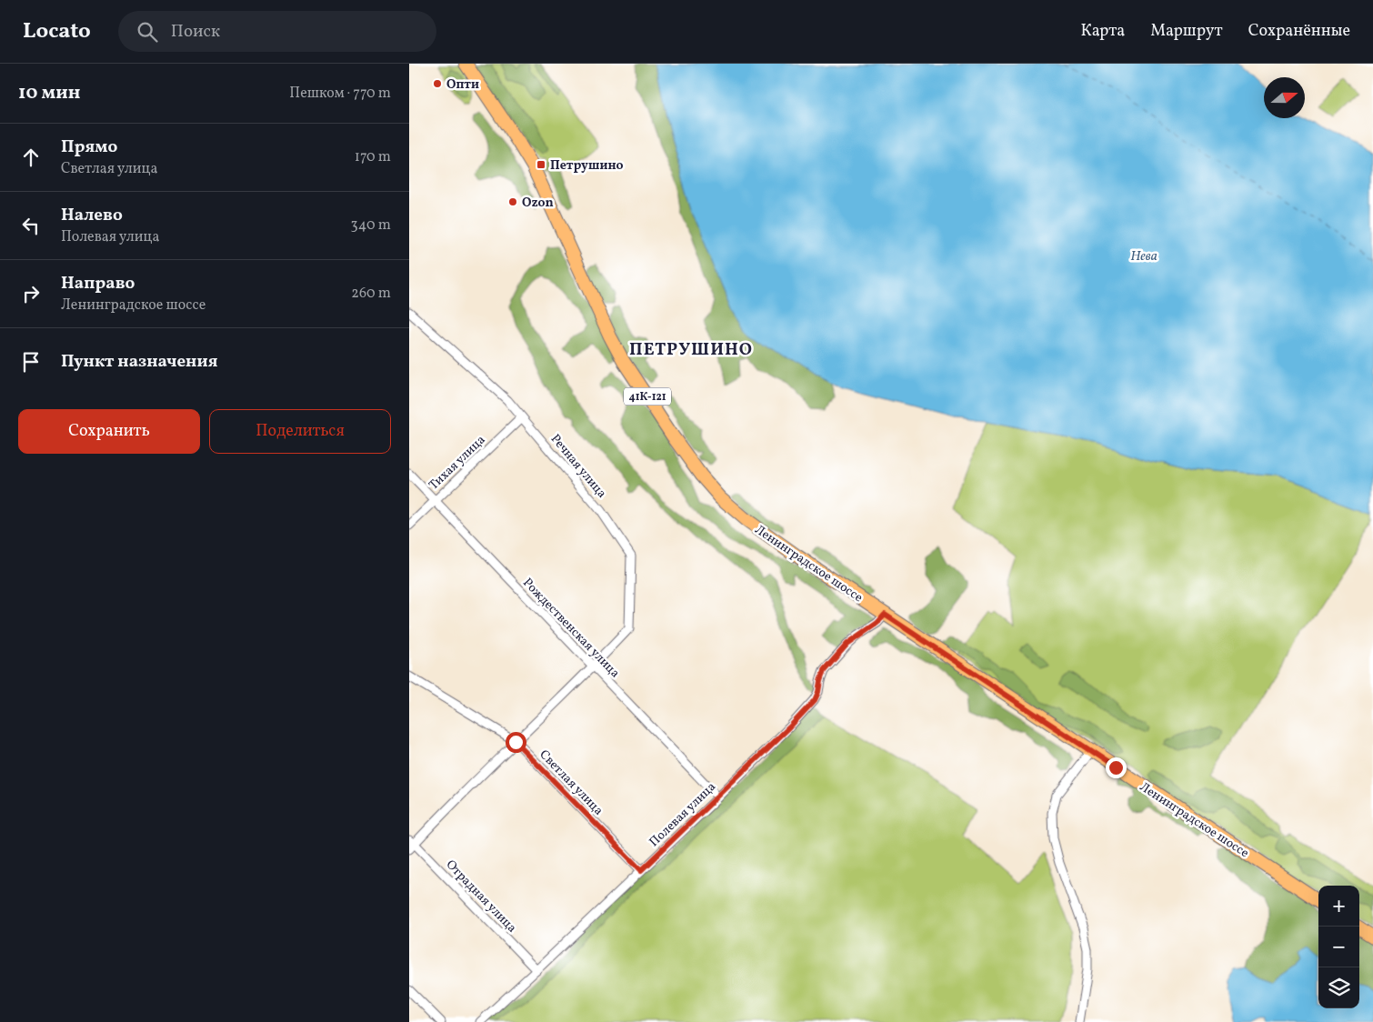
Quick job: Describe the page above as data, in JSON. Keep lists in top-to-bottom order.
{
  "streets": {
    "main road": ["41К-121", "Ленинградское шоссе"],
    "street": [
      "Тихая улица",
      "Речная улица",
      "Рождественская улица",
      "Светлая улица",
      "Полевая улица",
      "Отрадная улица"
    ]
  },
  "crossings": [
    ["Тихая улица", "Речная улица"],
    ["Тихая улица", "Рождественская улица"],
    ["Речная улица", "Рождественская улица"],
    ["Речная улица", "Светлая улица"],
    ["Речная улица", "Отрадная улица"],
    ["Ленинградское шоссе", "Полевая улица"],
    ["Рождественская улица", "Полевая улица"],
    ["Светлая улица", "Полевая улица"],
    ["Полевая улица", "Отрадная улица"]
  ],
  "districts": ["ПЕТРУШИНО"],
  "water": ["Нева"],
  "places": {
    "other": ["Опти", "Ozon"],
    "transit": ["Петрушино"]
  },
  "north": "right",
  "page": {
    "header": "Locato",
    "search": "Поиск",
    "nav": ["Карта", "Маршрут", "Сохранённые"],
    "heading": ["10 мин", "Пешком · 770 m"],
    "list": [
      ["Прямо", "Светлая улица", "170 m"],
      ["Налево", "Полевая улица", "340 m"],
      ["Направо", "Ленинградское шоссе", "260 m"],
      "Пункт назначения"
    ],
    "buttons": ["Сохранить", "Поделиться"],
    "map_buttons": ["+", "−"]
  }
}
